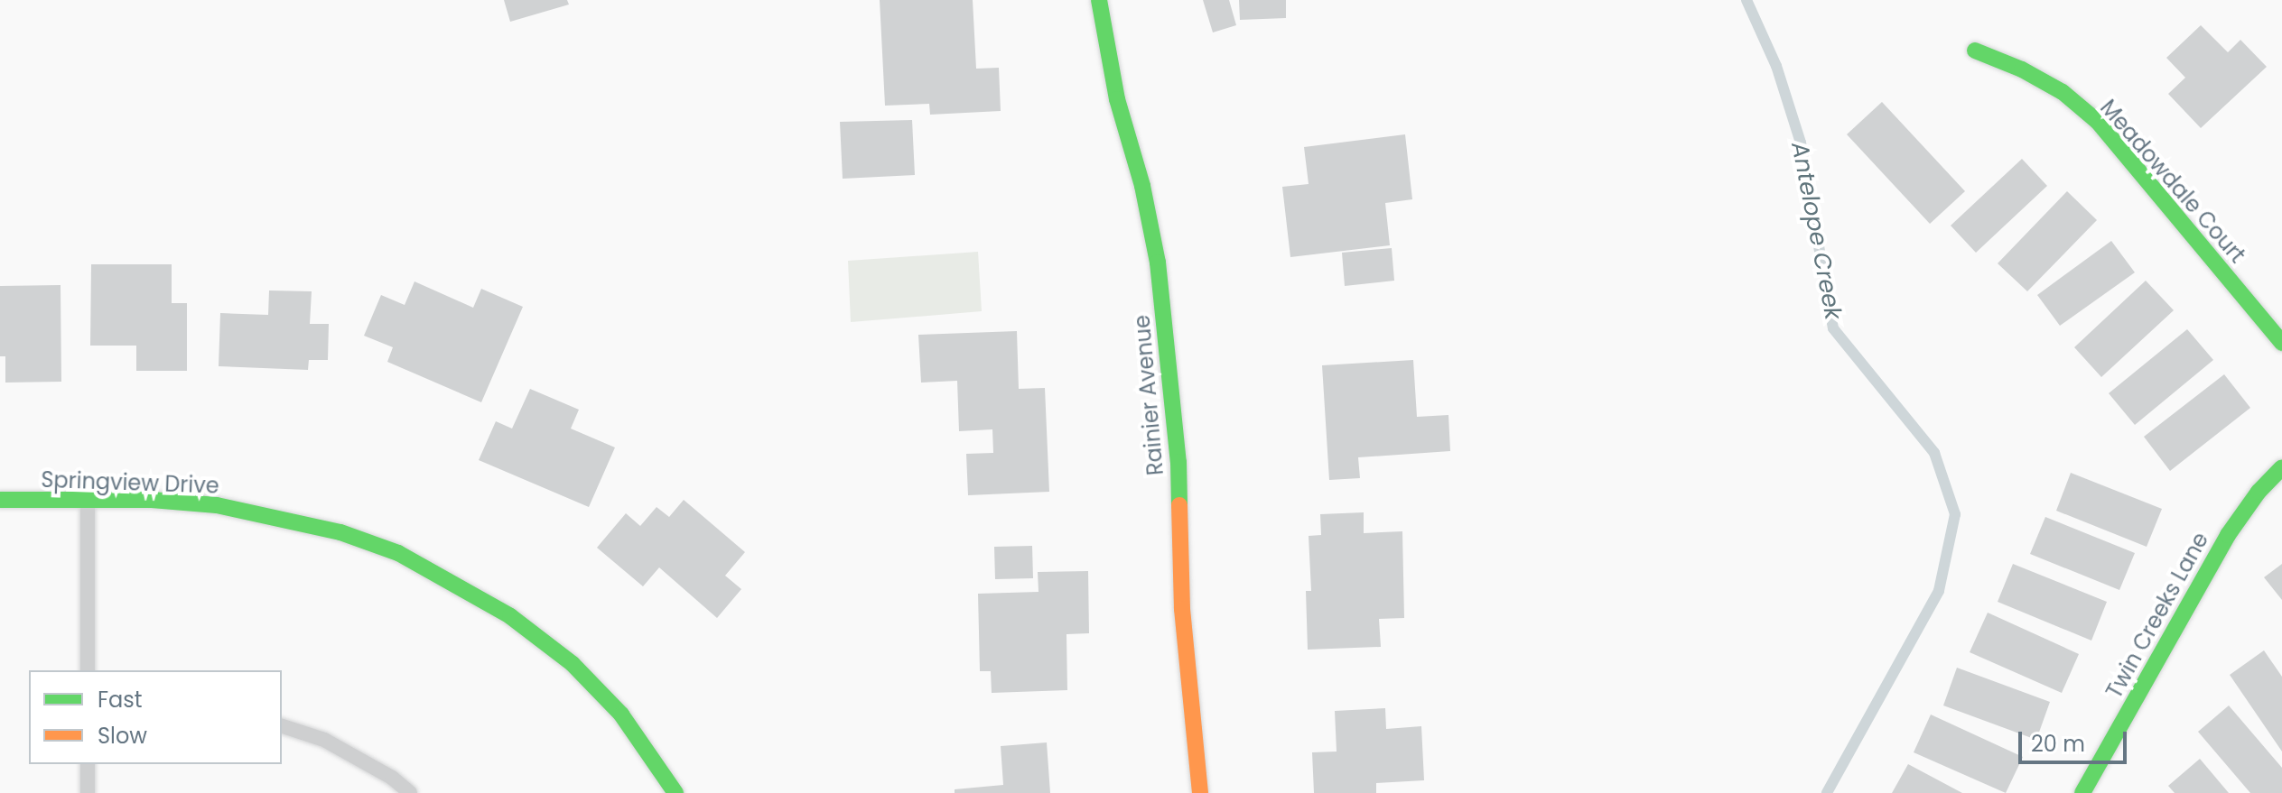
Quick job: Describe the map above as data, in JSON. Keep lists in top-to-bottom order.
{
  "streets": {
    "street": [
      "Meadowdale Court",
      "Rainier Avenue",
      "Springview Drive",
      "Twin Creeks Lane"
    ]
  },
  "water": ["Antelope Creek"],
  "legend": ["Fast", "Slow"],
  "scale_bar": "20 m"
}
